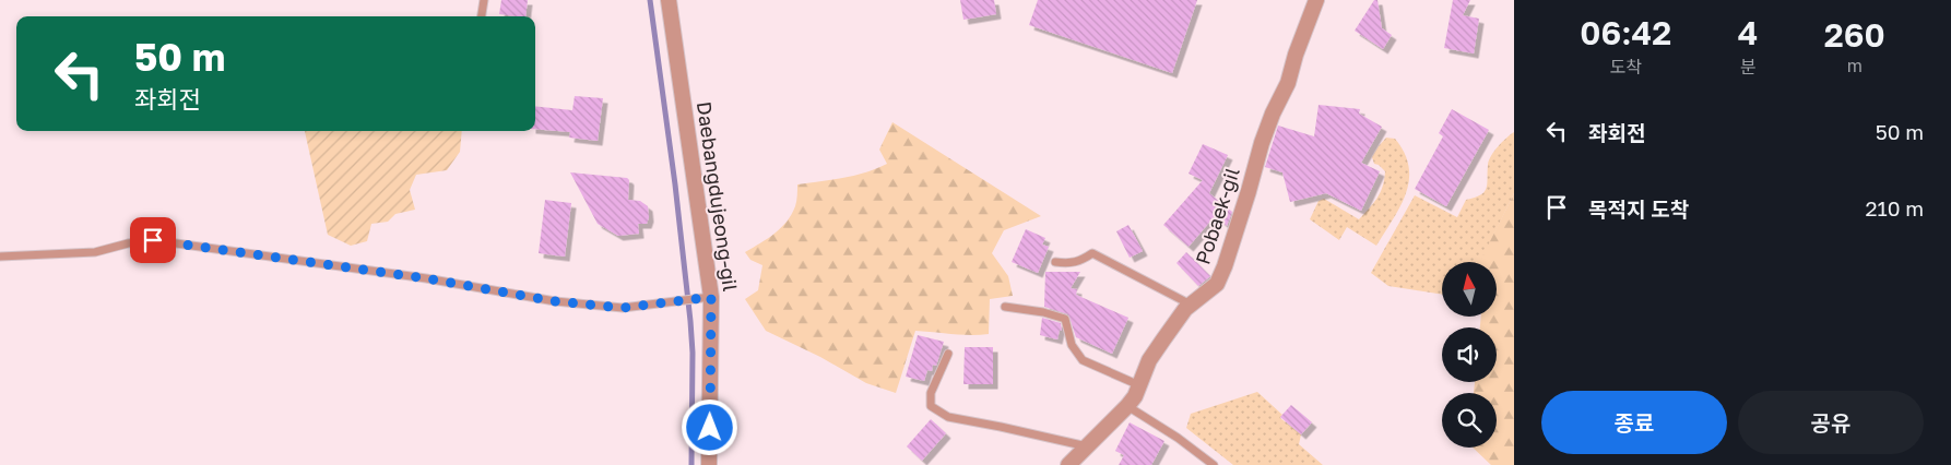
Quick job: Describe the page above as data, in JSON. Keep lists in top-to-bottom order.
{
  "streets": {
    "street": ["Daebangdujeong-gil", "Pobaek-gil"]
  },
  "north": "top",
  "page": {
    "eta": [
      "06:42",
      "도착",
      "4",
      "분",
      "260",
      "m"
    ],
    "turn": ["50 m", "좌회전"],
    "list": [
      {
        "name": "좌회전",
        "value": "50 m"
      },
      {
        "name": "목적지 도착",
        "value": "210 m"
      }
    ],
    "buttons": ["종료", "공유"]
  }
}
